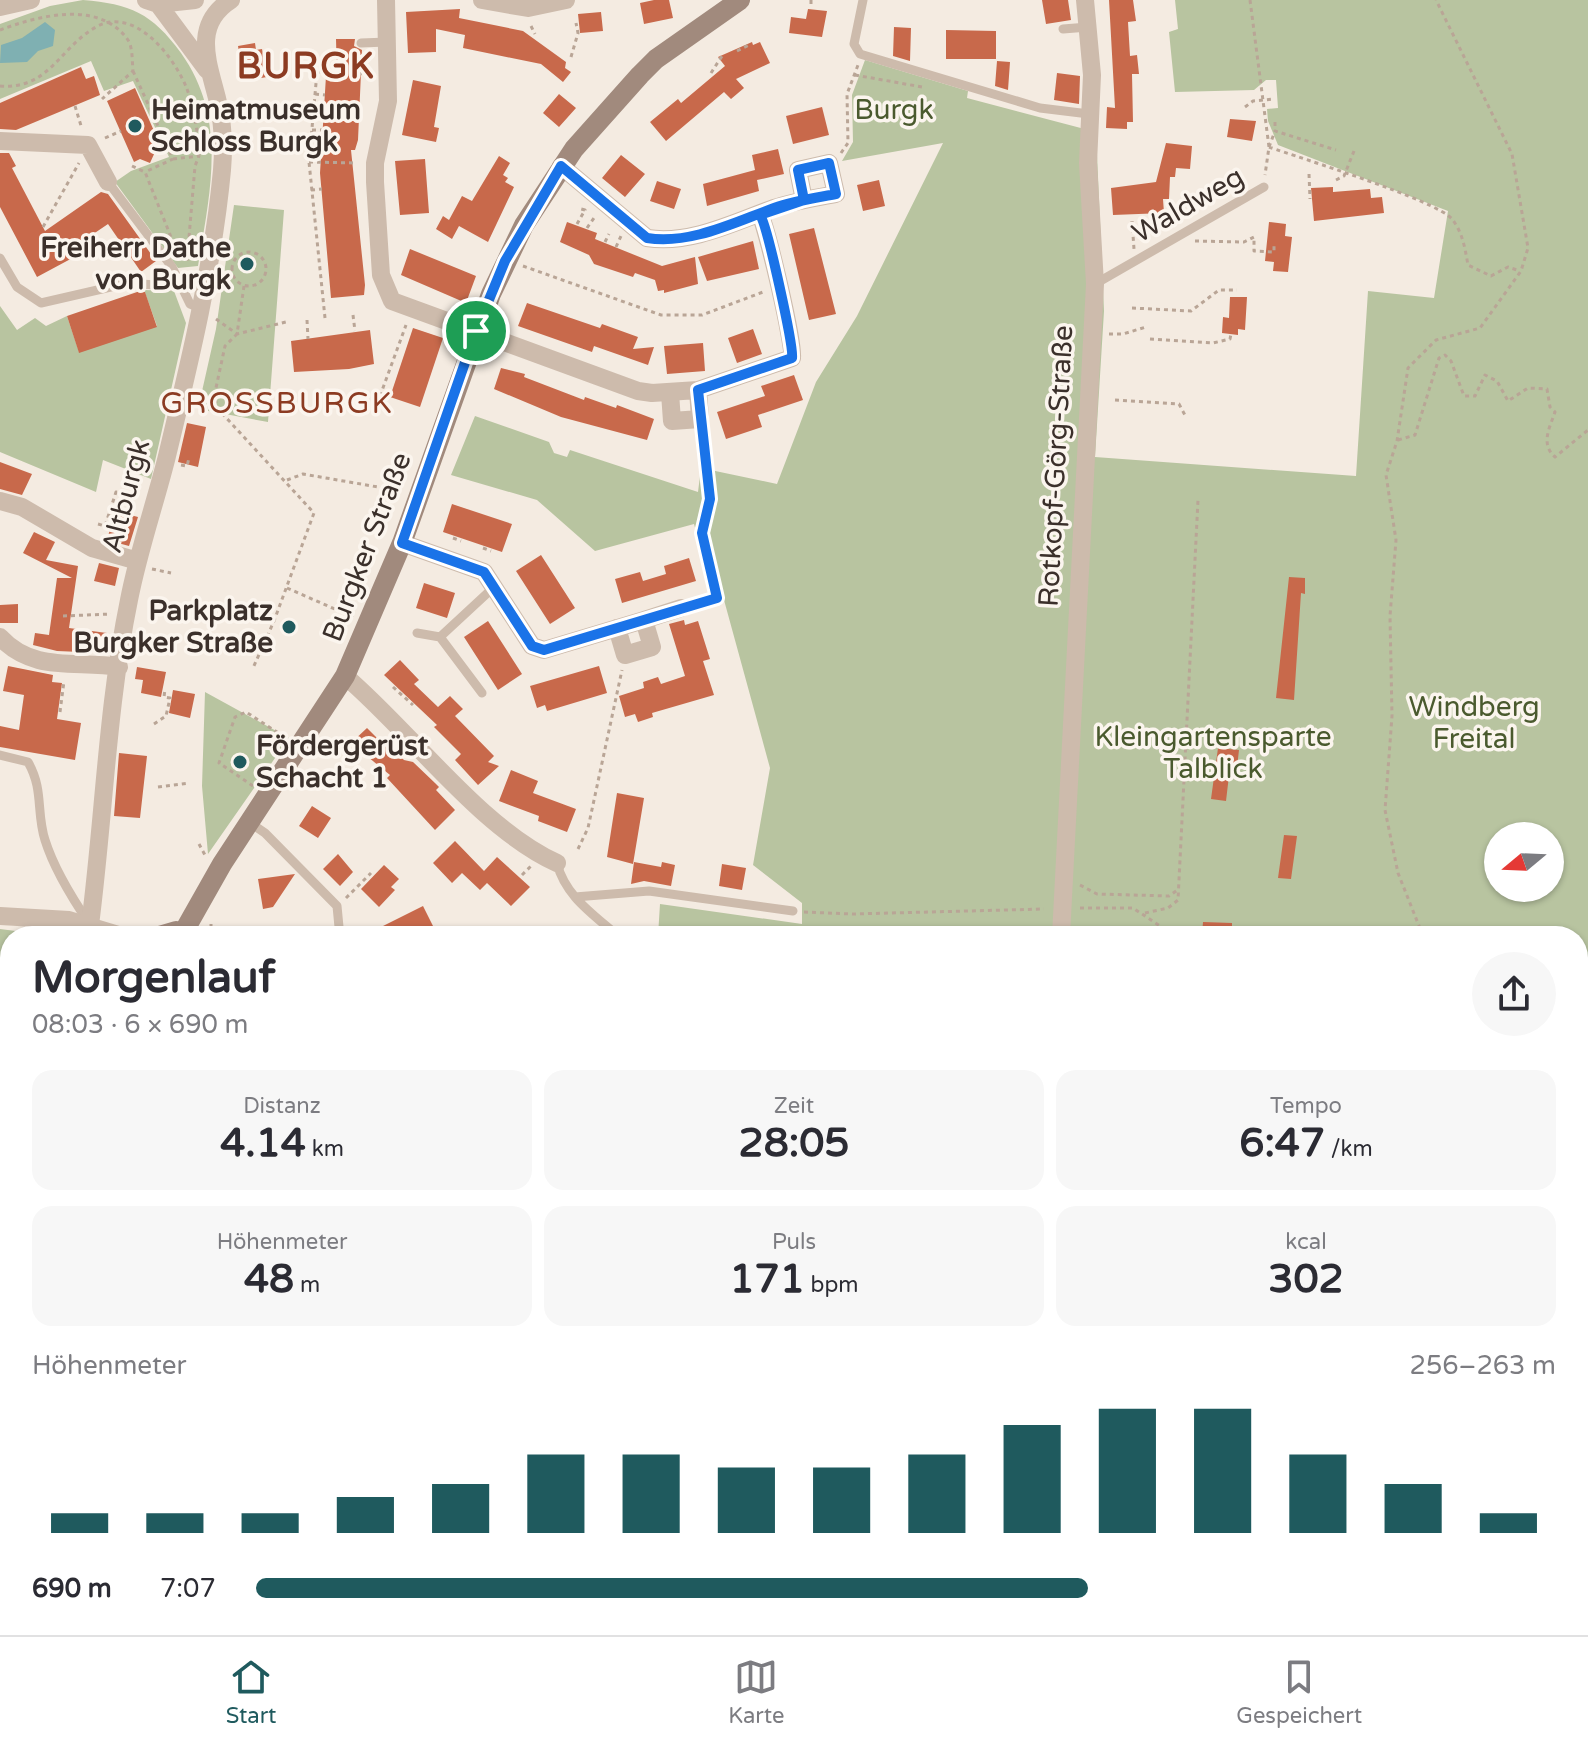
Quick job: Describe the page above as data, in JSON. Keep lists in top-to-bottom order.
{
  "streets": {
    "main road": ["Burgker Straße"],
    "street": ["Rotkopf-Görg-Straße", "Altburgk"],
    "lane": ["Waldweg"]
  },
  "crossings": [
    ["Waldweg", "Rotkopf-Görg-Straße"]
  ],
  "districts": ["BURGK", "GROSSBURGK"],
  "parks": ["Burgk", "Windberg Freital", "Kleingartensparte Talblick"],
  "places": [
    "Heimatmuseum Schloss Burgk",
    "Freiherr Dathe von Burgk",
    "Parkplatz Burgker Straße",
    "Fördergerüst Schacht 1"
  ],
  "north": "left",
  "page": {
    "heading": ["Morgenlauf", "08:03 · 6 × 690 m"],
    "stats": [
      ["Distanz", "4.14 km"],
      ["Zeit", "28:05"],
      ["Tempo", "6:47 /km"],
      ["Höhenmeter", "48 m"],
      ["Puls", "171 bpm"],
      ["kcal", "302"]
    ],
    "chart": ["Höhenmeter", "256–263 m"],
    "list": [
      {
        "name": "690 m",
        "note": "7:07"
      }
    ],
    "tabs": ["Start", "Karte", "Gespeichert"]
  }
}
